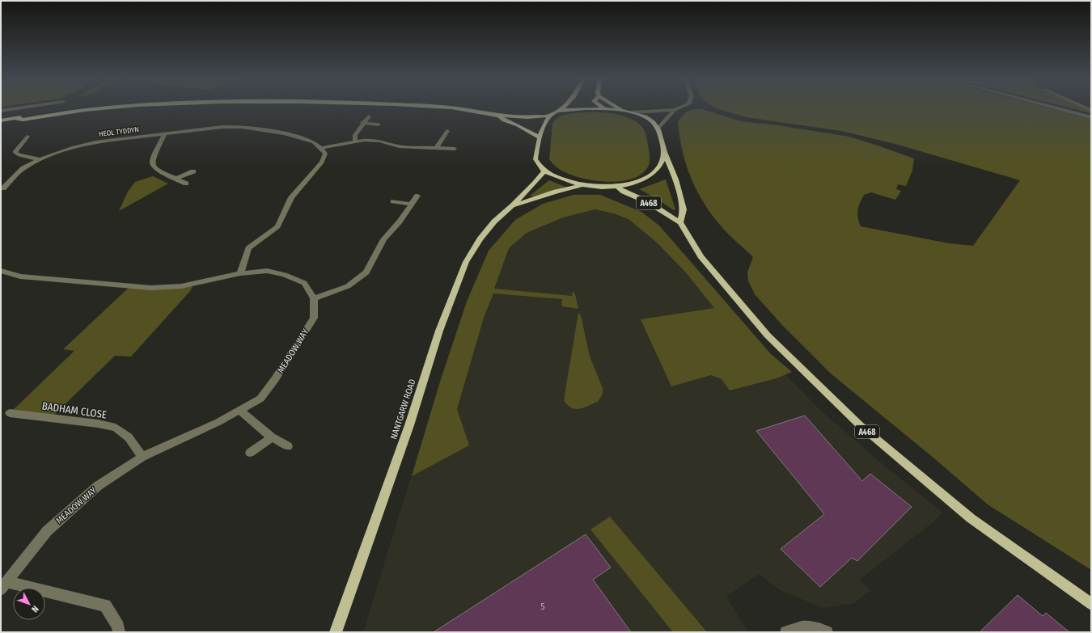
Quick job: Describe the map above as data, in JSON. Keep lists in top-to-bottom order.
{
  "streets": {
    "main road": ["A468", "NANTGARW ROAD"],
    "street": ["HEOL TYDDYN", "MEADOW WAY", "BADHAM CLOSE"]
  },
  "crossings": [
    ["MEADOW WAY", "BADHAM CLOSE"]
  ],
  "house_numbers": ["5"],
  "north": "bottom right"
}
